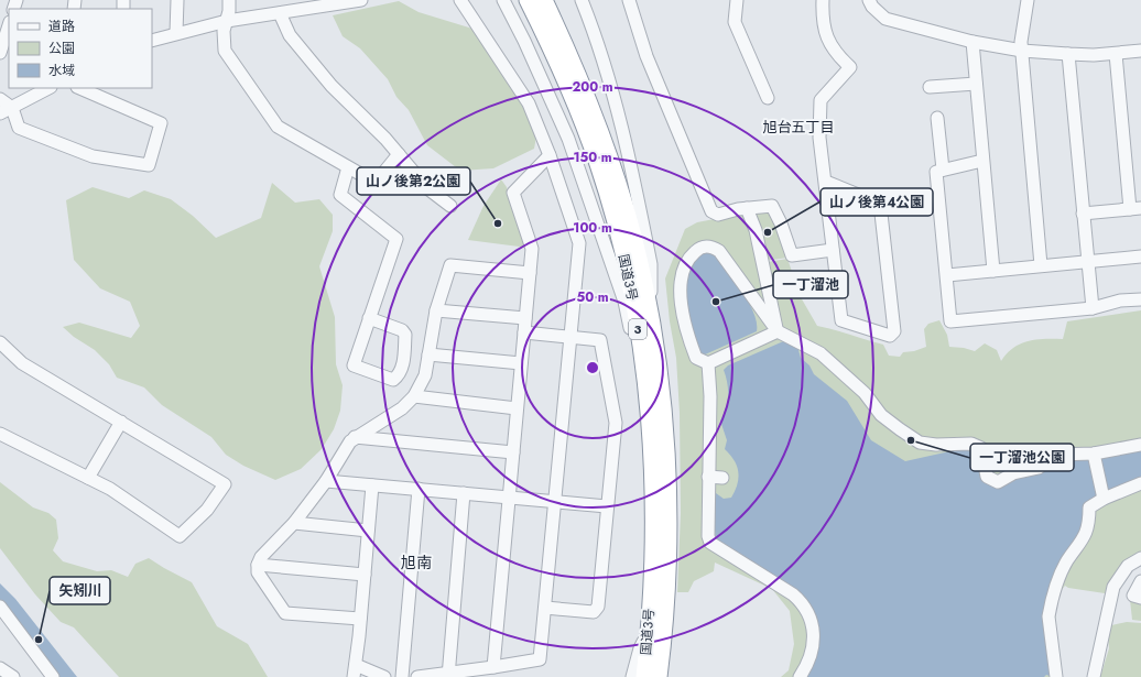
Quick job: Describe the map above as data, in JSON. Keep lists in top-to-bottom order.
{
  "streets": {
    "highway": ["国道3号", "3"]
  },
  "districts": ["旭台五丁目", "旭南"],
  "places": [
    "山ノ後第２公園",
    "山ノ後第４公園",
    "一丁溜池",
    "一丁溜池公園",
    "矢矧川"
  ],
  "legend": ["道路", "公園", "水域"],
  "rings": [
    "200 m",
    "150 m",
    "100 m",
    "50 m"
  ]
}
